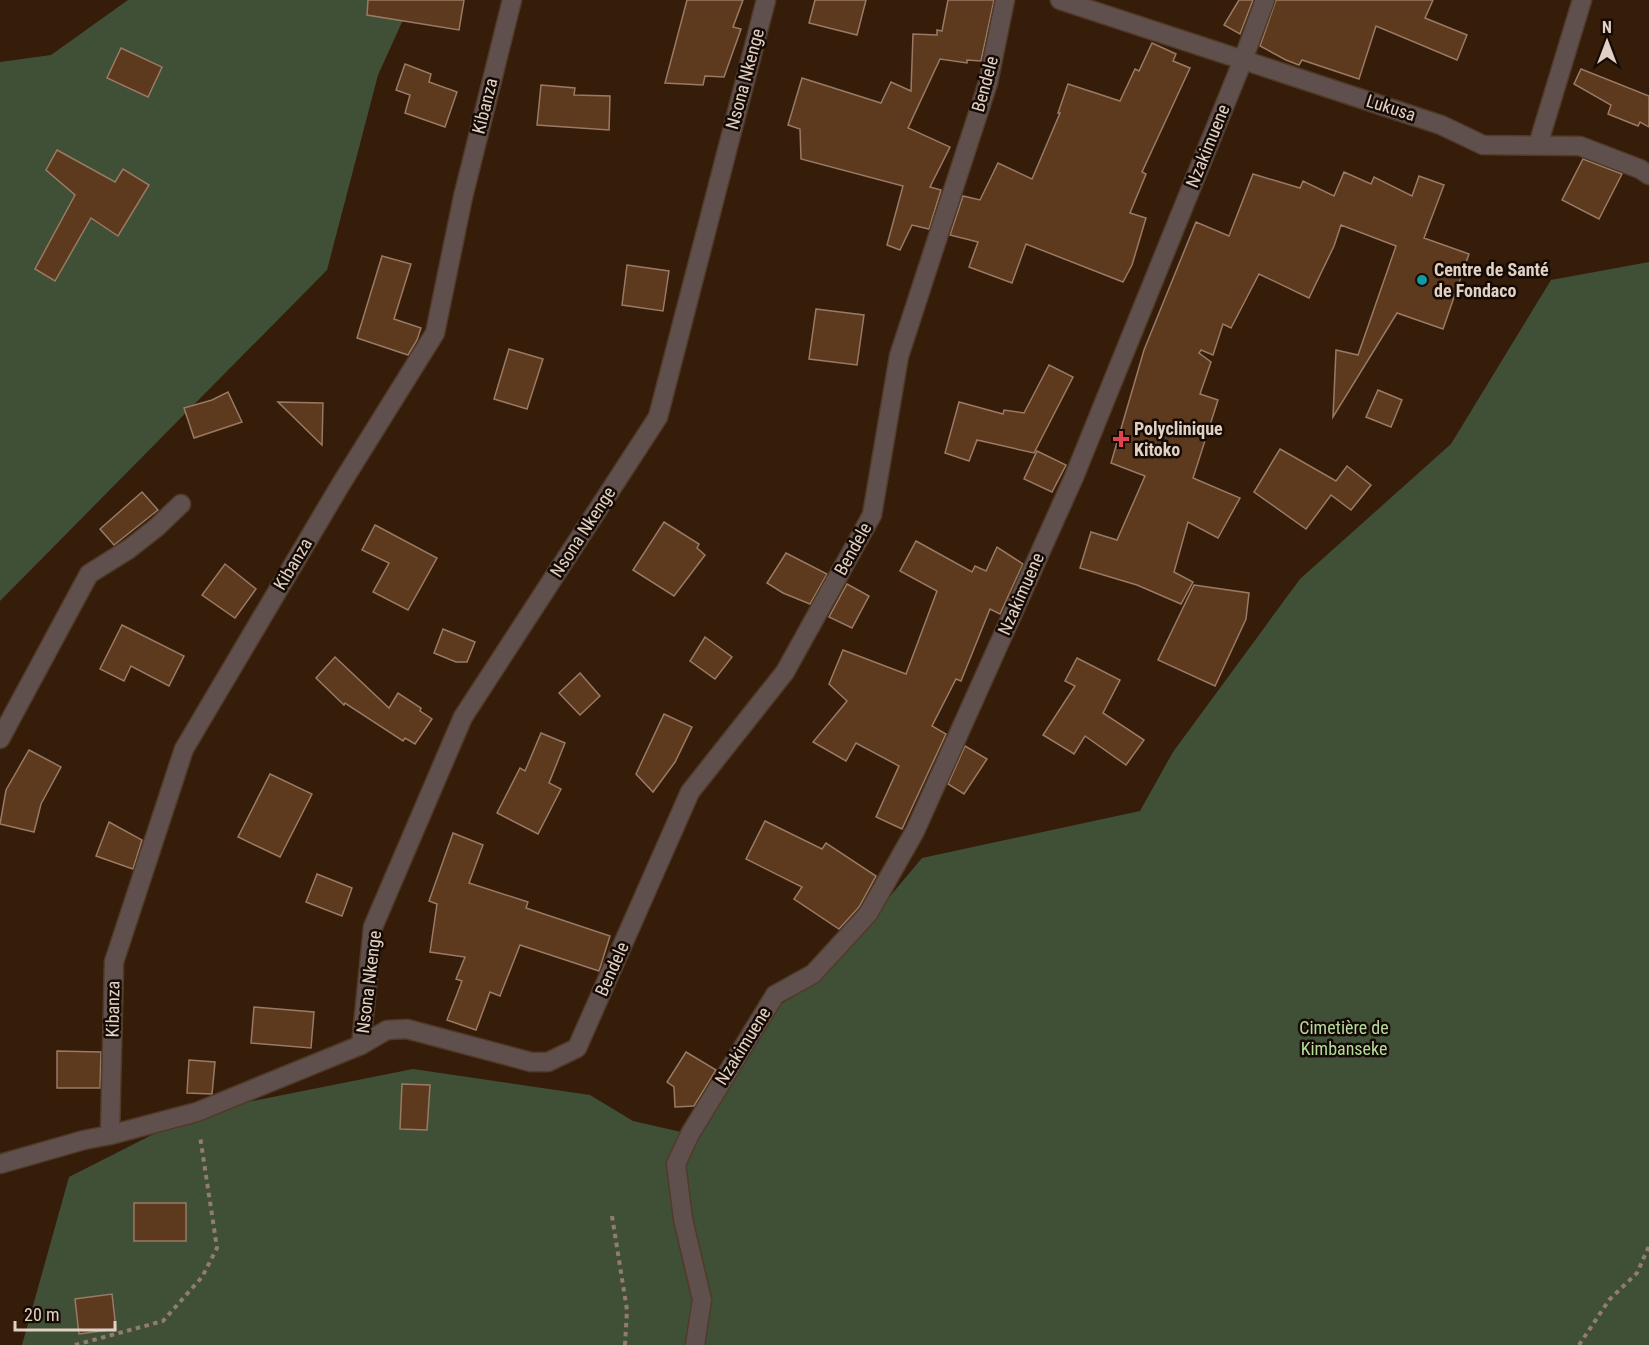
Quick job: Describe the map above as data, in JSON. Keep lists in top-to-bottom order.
{
  "streets": {
    "street": [
      "Nsona Nkenge",
      "Bendele",
      "Kibanza",
      "Lukusa",
      "Nzakimuene"
    ]
  },
  "crossings": [
    ["Nsona Nkenge", "Bendele"],
    ["Lukusa", "Nzakimuene"]
  ],
  "parks": ["Cimetière de Kimbanseke"],
  "places": {
    "other": ["Centre de Santé de Fondaco"],
    "health": ["Polyclinique Kitoko"]
  },
  "scale_bar": "20 m",
  "north": "top"
}
